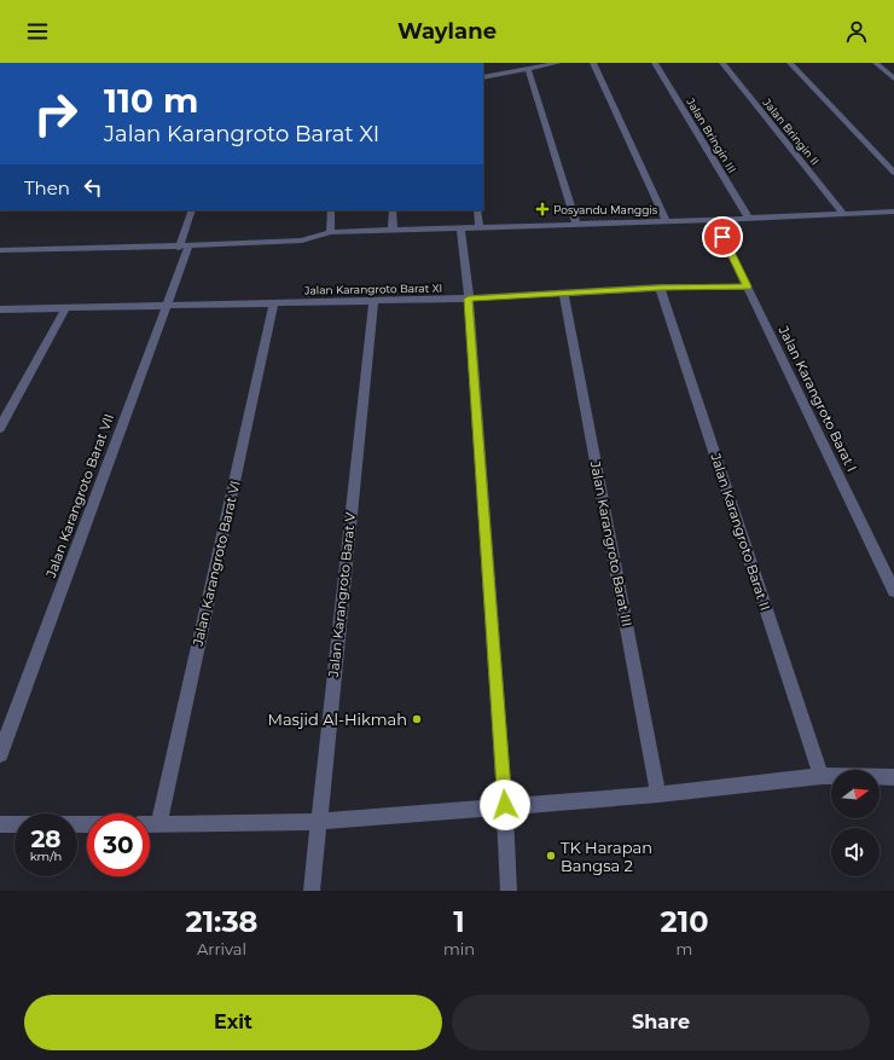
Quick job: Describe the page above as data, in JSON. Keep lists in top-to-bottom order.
{
  "streets": {
    "street": [
      "Jalan Bringin II",
      "Jalan Bringin III",
      "Jalan Karangroto Barat XI",
      "Jalan Karangroto Barat I",
      "Jalan Karangroto Barat VII",
      "Jalan Karangroto Barat II",
      "Jalan Karangroto Barat III",
      "Jalan Karangroto Barat VI",
      "Jalan Karangroto Barat V"
    ]
  },
  "crossings": [
    ["Jalan Karangroto Barat XI", "Jalan Karangroto Barat I"],
    ["Jalan Karangroto Barat XI", "Jalan Karangroto Barat VII"],
    ["Jalan Karangroto Barat XI", "Jalan Karangroto Barat II"],
    ["Jalan Karangroto Barat XI", "Jalan Karangroto Barat III"],
    ["Jalan Karangroto Barat XI", "Jalan Karangroto Barat VI"],
    ["Jalan Karangroto Barat XI", "Jalan Karangroto Barat V"]
  ],
  "places": {
    "health": ["Posyandu Manggis"],
    "other": ["Masjid Al-Hikmah", "TK Harapan Bangsa 2"]
  },
  "north": "right",
  "page": {
    "header": "Waylane",
    "turn": ["110 m", "Jalan Karangroto Barat XI"],
    "then": "Then",
    "speed": "28 km/h",
    "limit": "30",
    "eta": [
      "21:38",
      "Arrival",
      "1",
      "min",
      "210",
      "m"
    ],
    "buttons": ["Exit", "Share"]
  }
}
